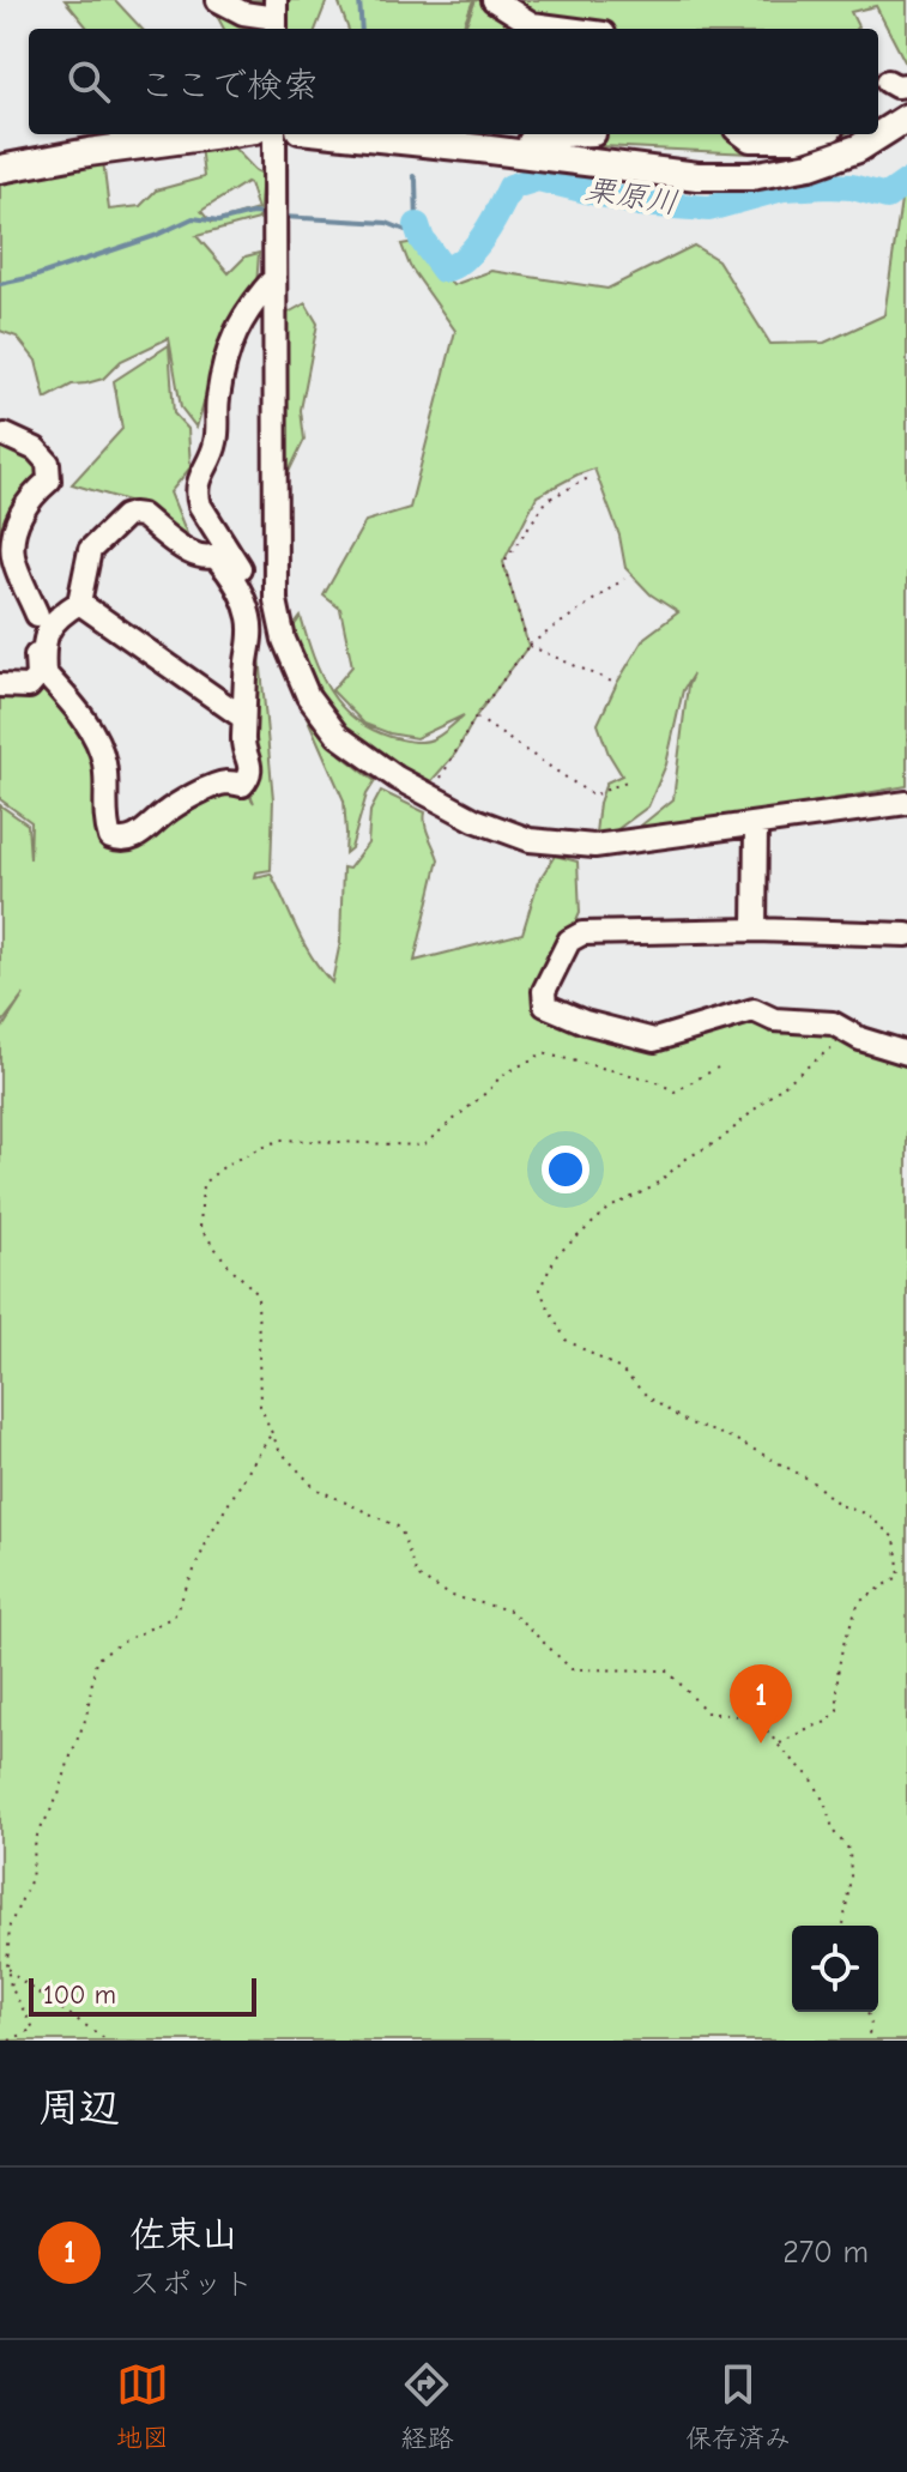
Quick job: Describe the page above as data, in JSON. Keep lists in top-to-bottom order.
{
  "water": ["栗原川"],
  "scale_bar": "100 m",
  "page": {
    "search": "ここで検索",
    "pins": "1",
    "scale": "100 m",
    "heading": "周辺",
    "list": [
      {
        "mark": "1",
        "name": "佐束山",
        "note": "スポット",
        "value": "270 m"
      }
    ],
    "nav": ["地図", "経路", "保存済み"]
  }
}
